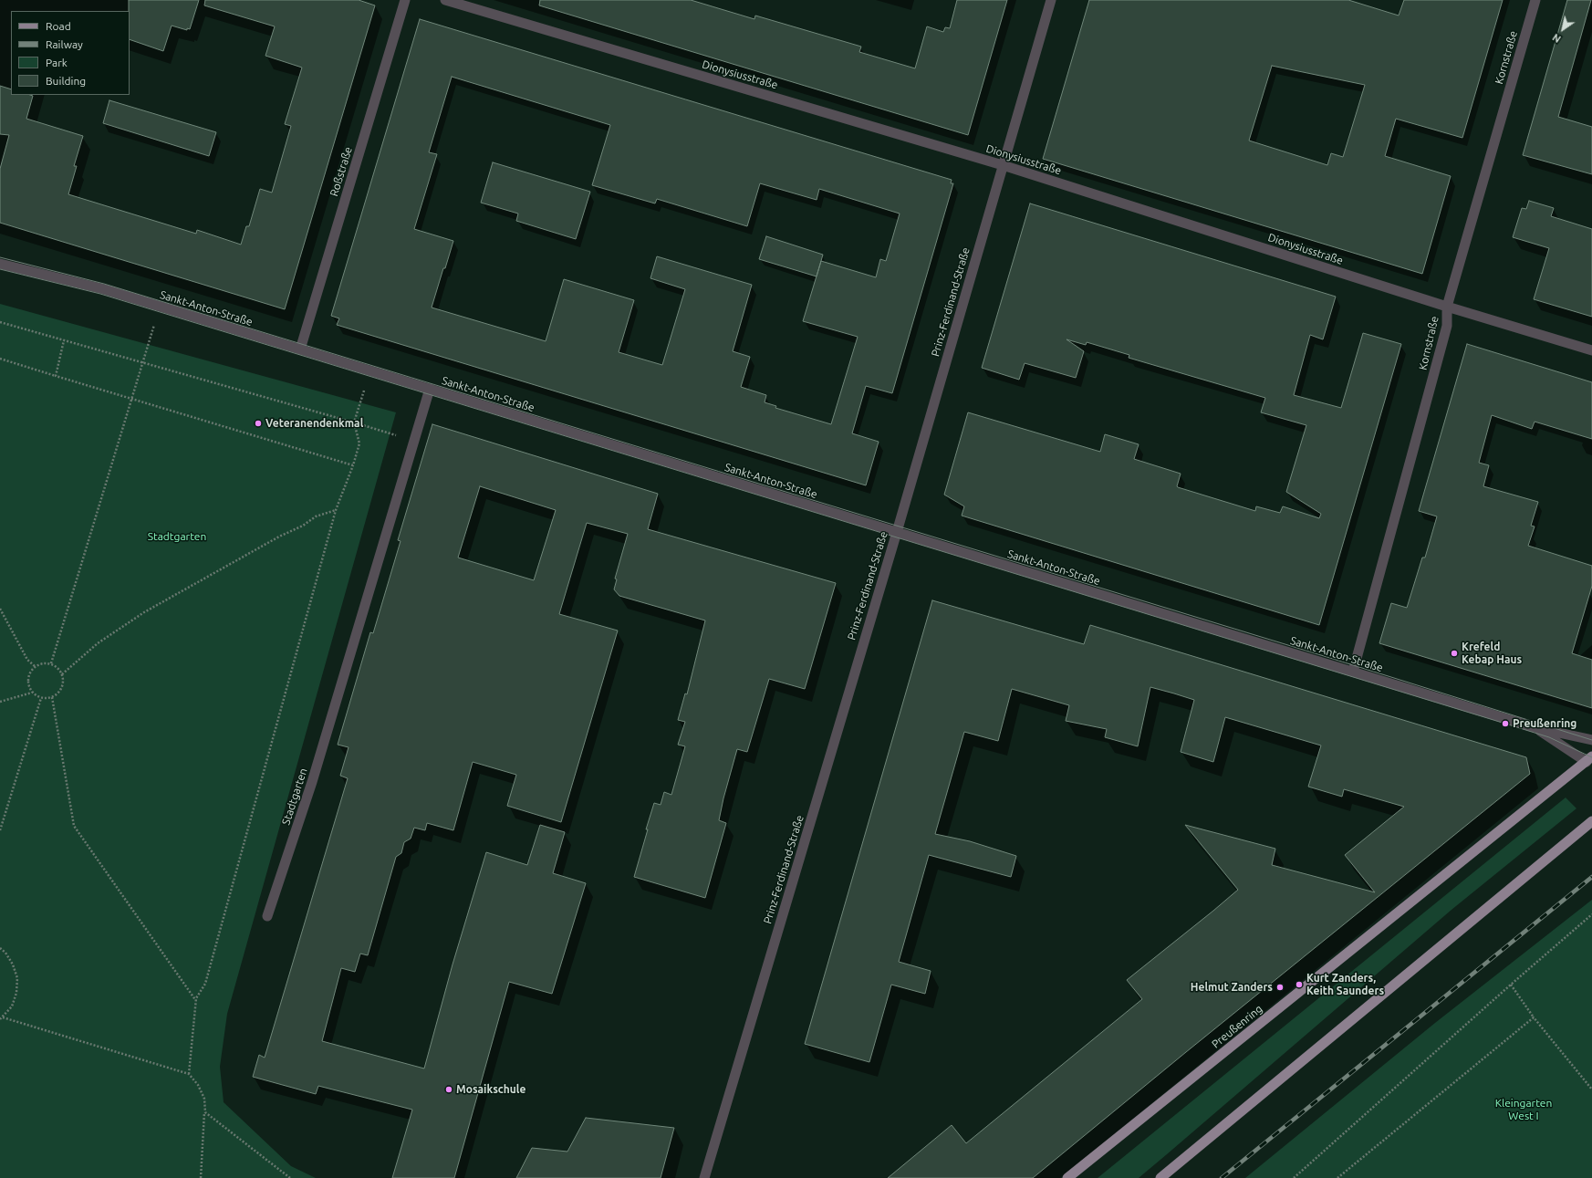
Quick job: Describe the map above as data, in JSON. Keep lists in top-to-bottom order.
{
  "streets": {
    "main road": ["Preußenring"],
    "street": [
      "Kornstraße",
      "Dionysiusstraße",
      "Roßstraße",
      "Prinz-Ferdinand-Straße",
      "Sankt-Anton-Straße",
      "Stadtgarten"
    ]
  },
  "crossings": [
    ["Kornstraße", "Dionysiusstraße"],
    ["Kornstraße", "Sankt-Anton-Straße"],
    ["Dionysiusstraße", "Prinz-Ferdinand-Straße"],
    ["Roßstraße", "Sankt-Anton-Straße"],
    ["Prinz-Ferdinand-Straße", "Sankt-Anton-Straße"],
    ["Sankt-Anton-Straße", "Stadtgarten"],
    ["Sankt-Anton-Straße", "Preußenring"]
  ],
  "parks": ["Stadtgarten", "Kleingarten West I"],
  "places": [
    "Veteranendenkmal",
    "Krefeld Kebap Haus",
    "Preußenring",
    "Kurt Zanders, Keith Saunders",
    "Helmut Zanders",
    "Mosaikschule"
  ],
  "legend": [
    "Road",
    "Railway",
    "Park",
    "Building"
  ],
  "north": "bottom left"
}
